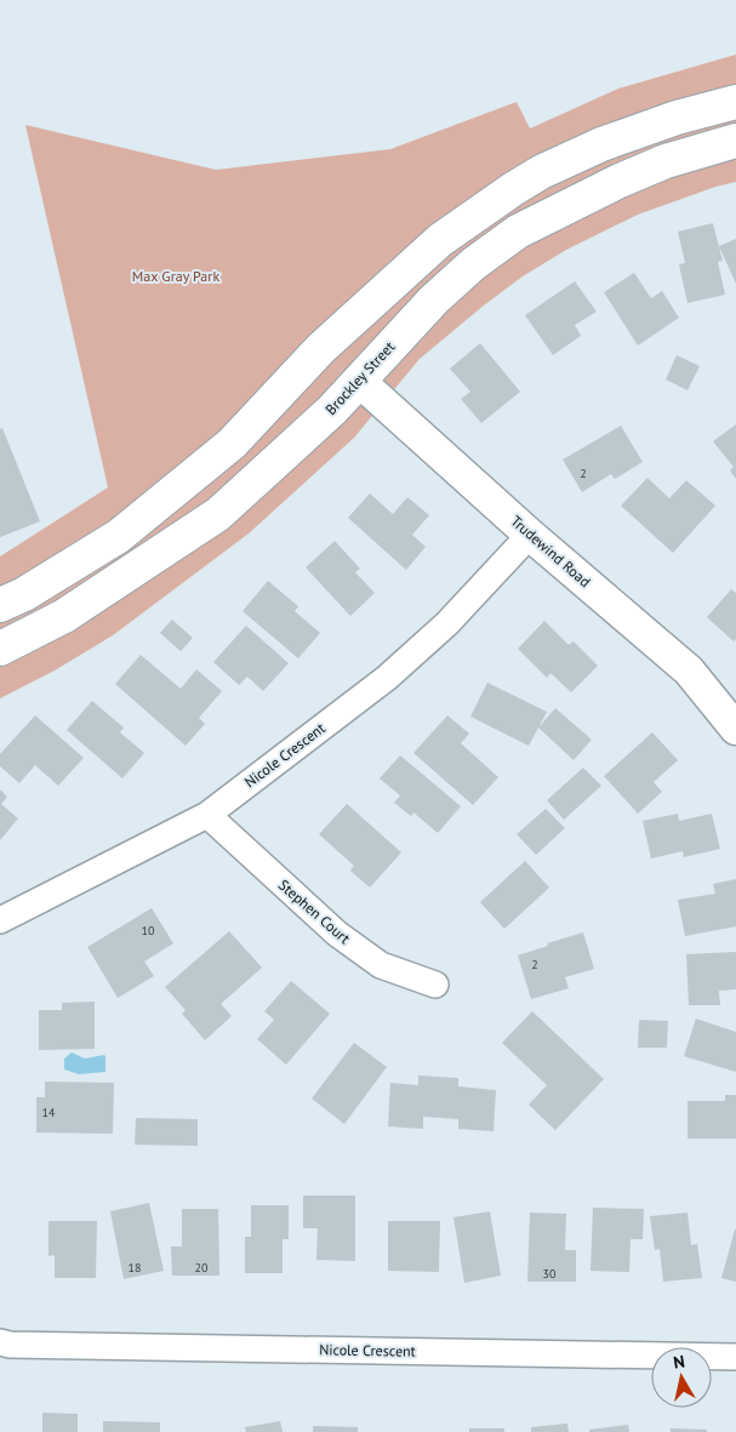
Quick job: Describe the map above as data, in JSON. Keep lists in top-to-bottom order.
{
  "streets": {
    "main road": ["Brockley Street"],
    "street": ["Trudewind Road", "Nicole Crescent", "Stephen Court"]
  },
  "crossings": [
    ["Brockley Street", "Trudewind Road"],
    ["Trudewind Road", "Nicole Crescent"],
    ["Nicole Crescent", "Stephen Court"]
  ],
  "parks": ["Max Gray Park"],
  "house_numbers": [
    "2",
    "10",
    "2",
    "14",
    "18",
    "20",
    "30"
  ],
  "north": "top"
}
